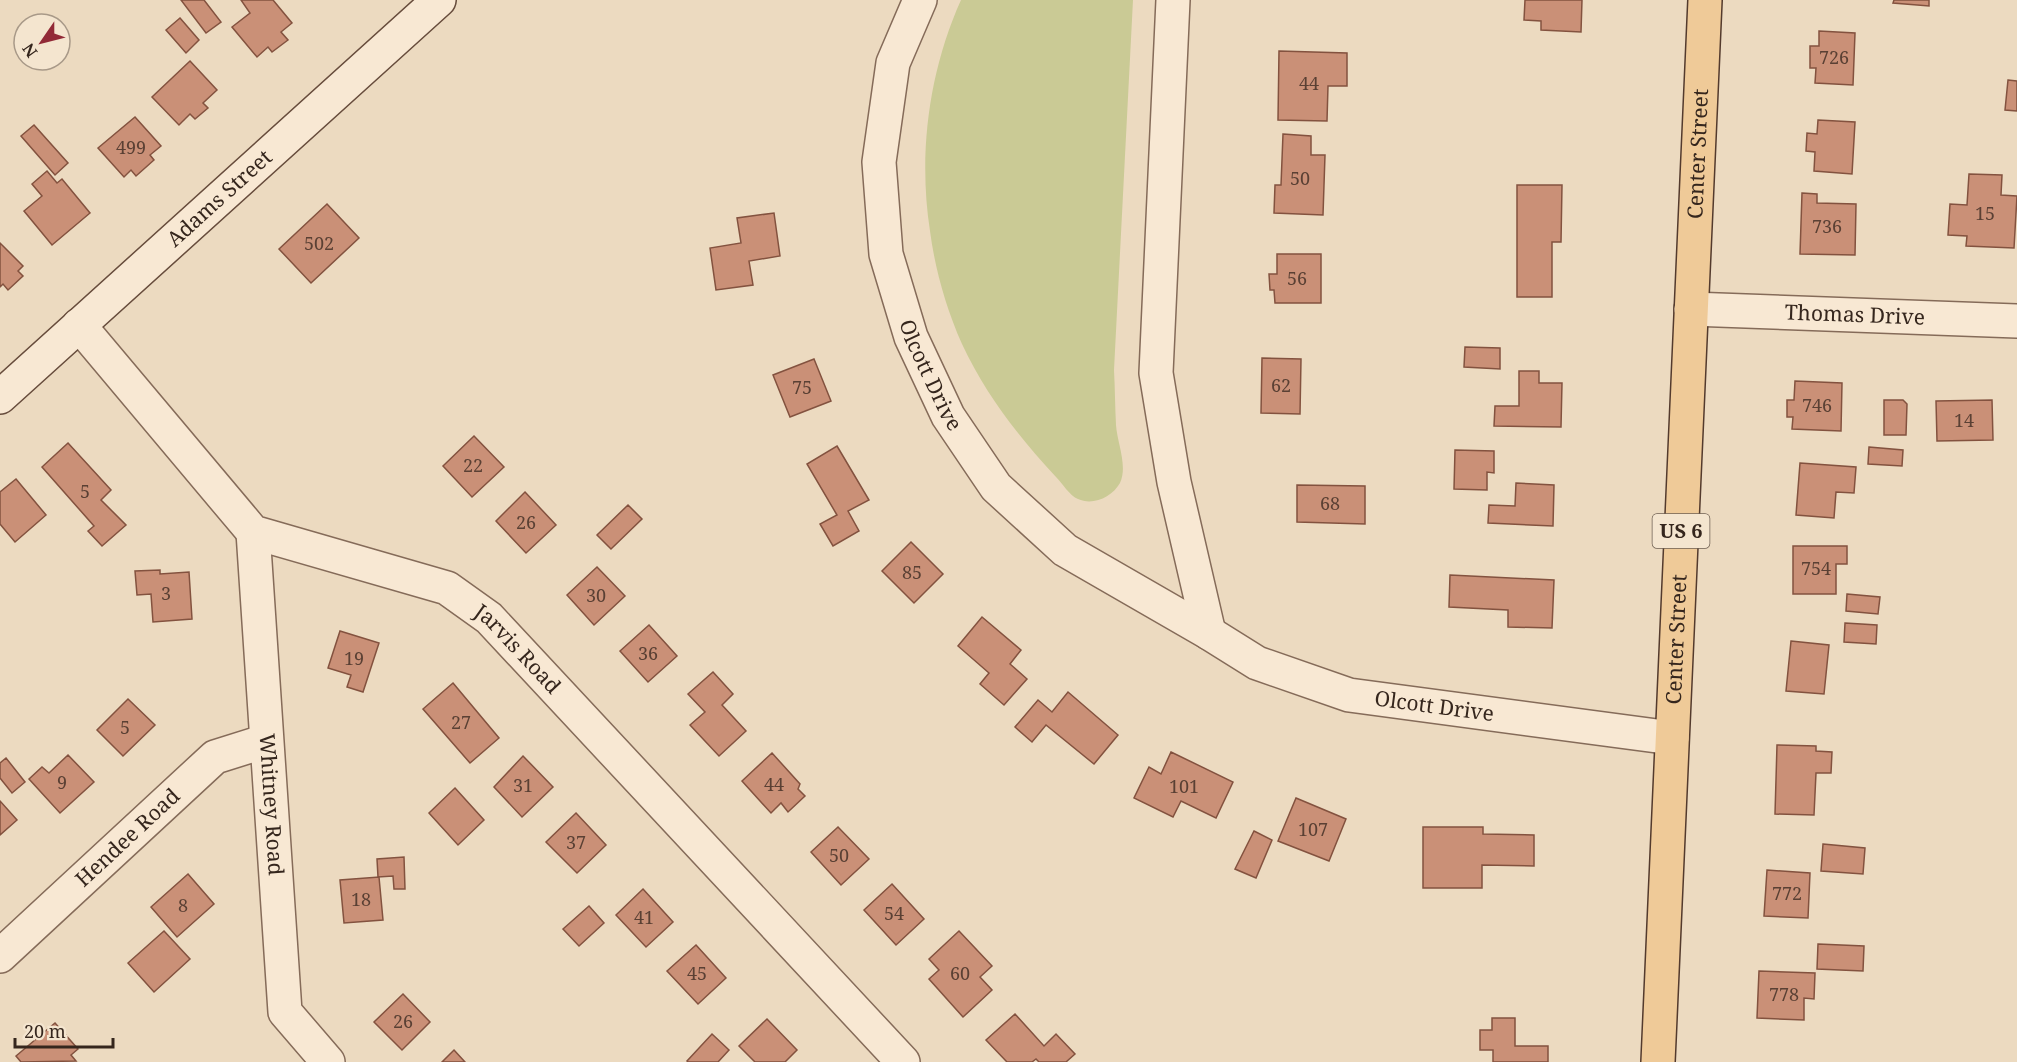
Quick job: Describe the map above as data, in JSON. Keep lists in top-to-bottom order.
{
  "streets": {
    "main road": ["Center Street", "US 6"],
    "street": [
      "Adams Street",
      "Thomas Drive",
      "Olcott Drive",
      "Jarvis Road",
      "Whitney Road",
      "Hendee Road"
    ]
  },
  "crossings": [
    ["Center Street", "Thomas Drive"],
    ["Center Street", "Olcott Drive"],
    ["Jarvis Road", "Whitney Road"],
    ["Whitney Road", "Hendee Road"]
  ],
  "house_numbers": [
    "726",
    "44",
    "499",
    "50",
    "15",
    "736",
    "502",
    "56",
    "62",
    "75",
    "746",
    "14",
    "22",
    "5",
    "68",
    "26",
    "754",
    "85",
    "3",
    "30",
    "36",
    "19",
    "27",
    "5",
    "9",
    "44",
    "31",
    "101",
    "107",
    "37",
    "50",
    "772",
    "18",
    "8",
    "54",
    "41",
    "45",
    "60",
    "778",
    "26"
  ],
  "scale_bar": "20 m",
  "north": "bottom left"
}
